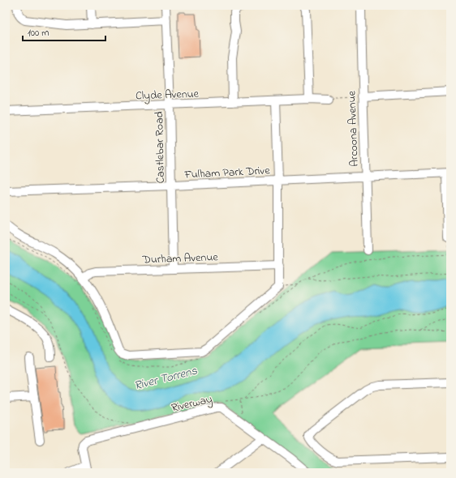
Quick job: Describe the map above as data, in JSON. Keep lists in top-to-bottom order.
{
  "streets": {
    "street": [
      "Clyde Avenue",
      "Arcoona Avenue",
      "Castlebar Road",
      "Fulham Park Drive",
      "Durham Avenue",
      "Riverway"
    ]
  },
  "crossings": [
    ["Clyde Avenue", "Castlebar Road"],
    ["Arcoona Avenue", "Fulham Park Drive"],
    ["Castlebar Road", "Fulham Park Drive"],
    ["Castlebar Road", "Durham Avenue"]
  ],
  "water": ["River Torrens"],
  "scale_bar": "100 m"
}
